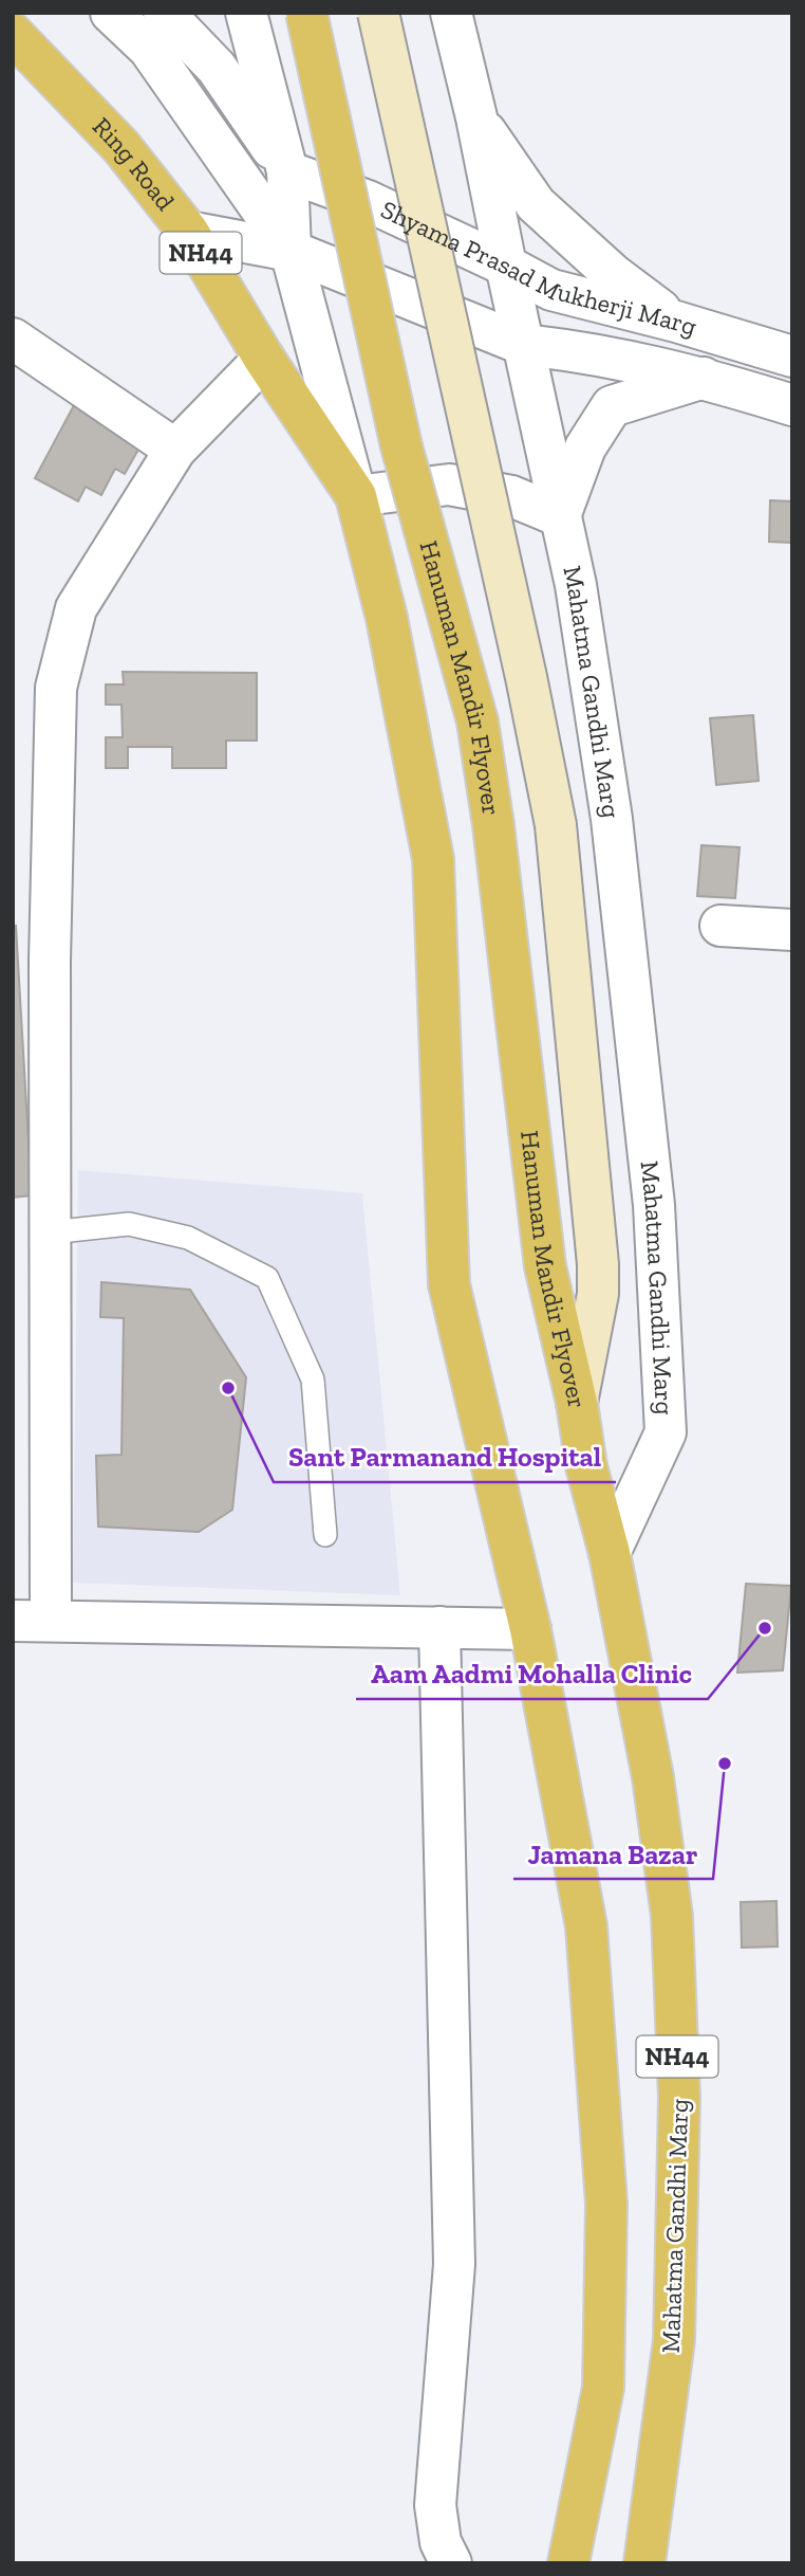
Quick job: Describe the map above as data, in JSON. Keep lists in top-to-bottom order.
{
  "streets": {
    "highway": [
      "Ring Road",
      "NH44",
      "Hanuman Mandir Flyover",
      "Mahatma Gandhi Marg"
    ],
    "street": ["Shyama Prasad Mukherji Marg"]
  },
  "crossings": [
    ["Ring Road", "Shyama Prasad Mukherji Marg"],
    ["Shyama Prasad Mukherji Marg", "Mahatma Gandhi Marg"]
  ],
  "places": ["Sant Parmanand Hospital", "Aam Aadmi Mohalla Clinic", "Jamana Bazar"]
}
